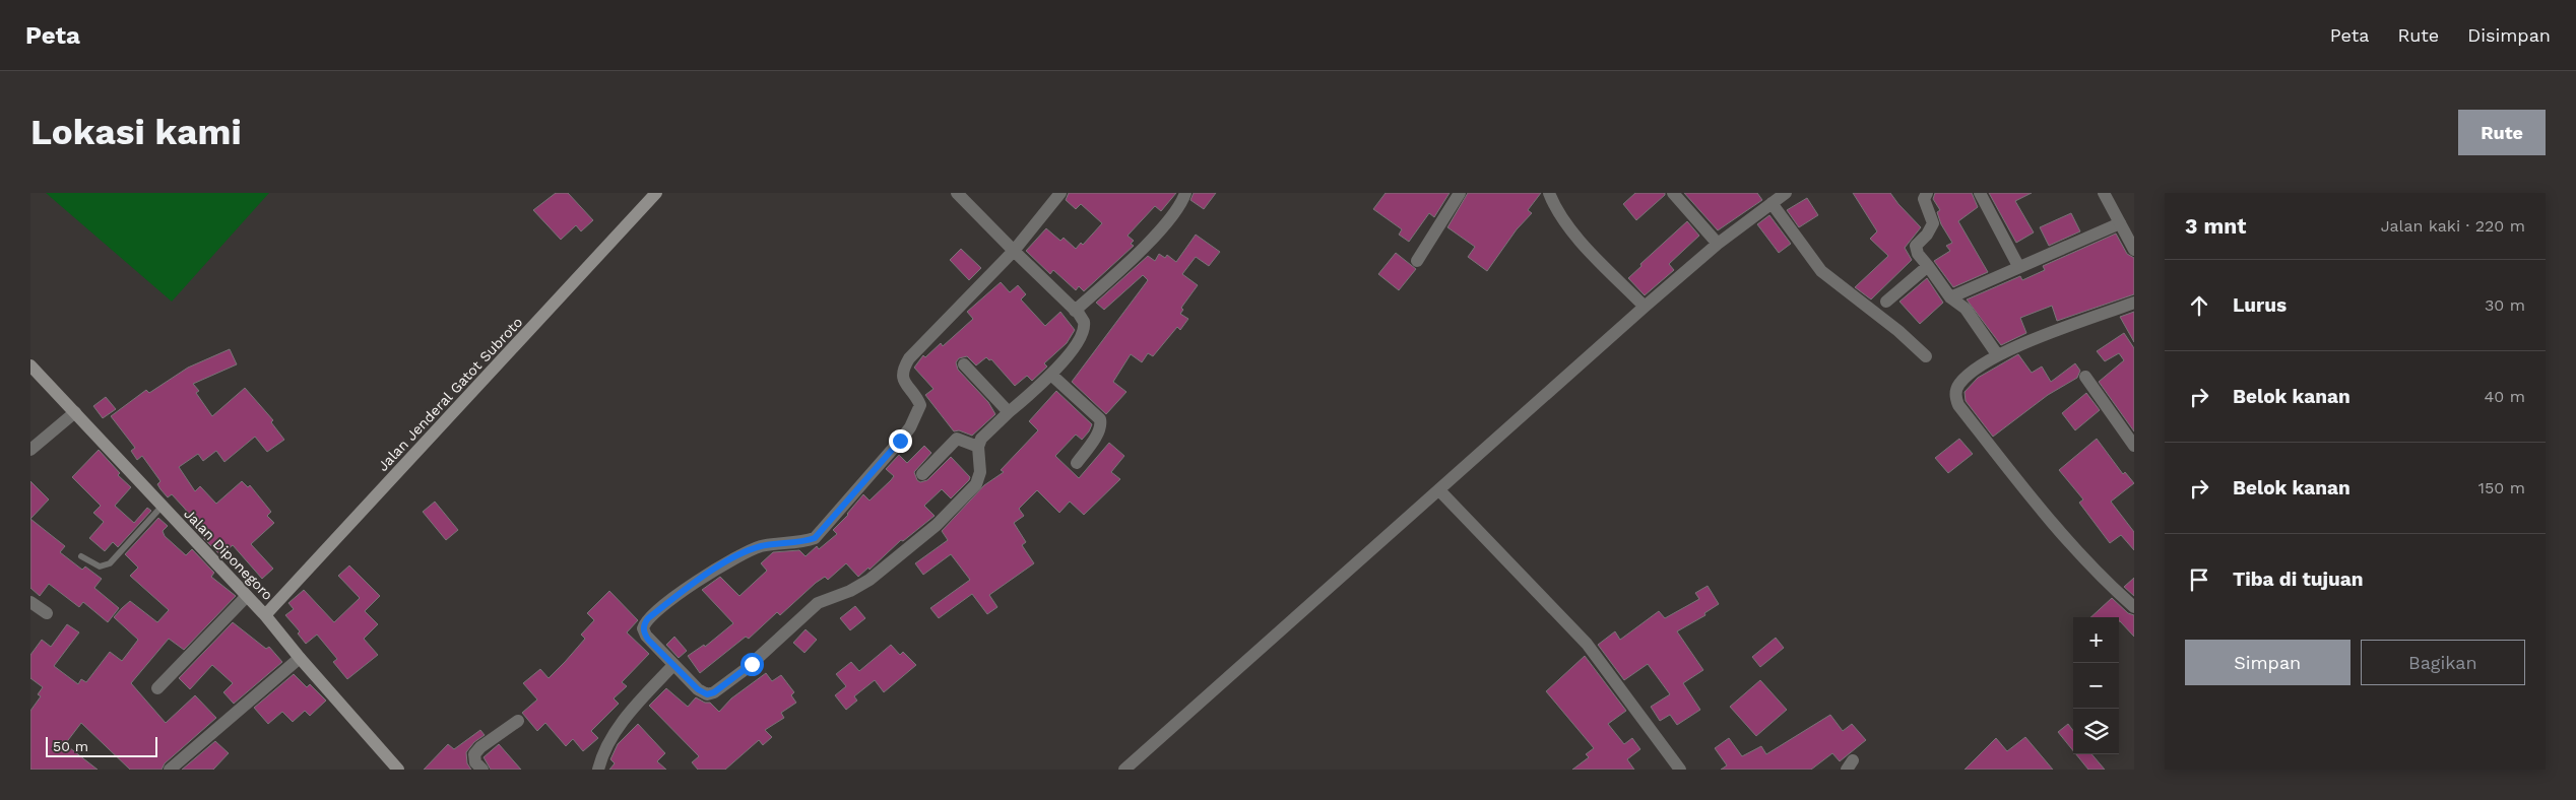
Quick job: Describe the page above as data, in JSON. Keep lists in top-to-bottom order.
{
  "streets": {
    "main road": ["Jalan Jenderal Gatot Subroto", "Jalan Diponegoro"]
  },
  "crossings": [
    ["Jalan Jenderal Gatot Subroto", "Jalan Diponegoro"]
  ],
  "scale_bar": "50 m",
  "page": {
    "header": "Peta",
    "nav": ["Peta", "Rute", "Disimpan"],
    "buttons": [
      "Rute",
      ["Simpan", "Bagikan"]
    ],
    "title": "Lokasi kami",
    "heading": ["3 mnt", "Jalan kaki · 220 m"],
    "list": [
      ["Lurus", "30 m"],
      ["Belok kanan", "40 m"],
      ["Belok kanan", "150 m"],
      "Tiba di tujuan"
    ],
    "map_buttons": ["+", "−"],
    "scale": "50 m"
  }
}
